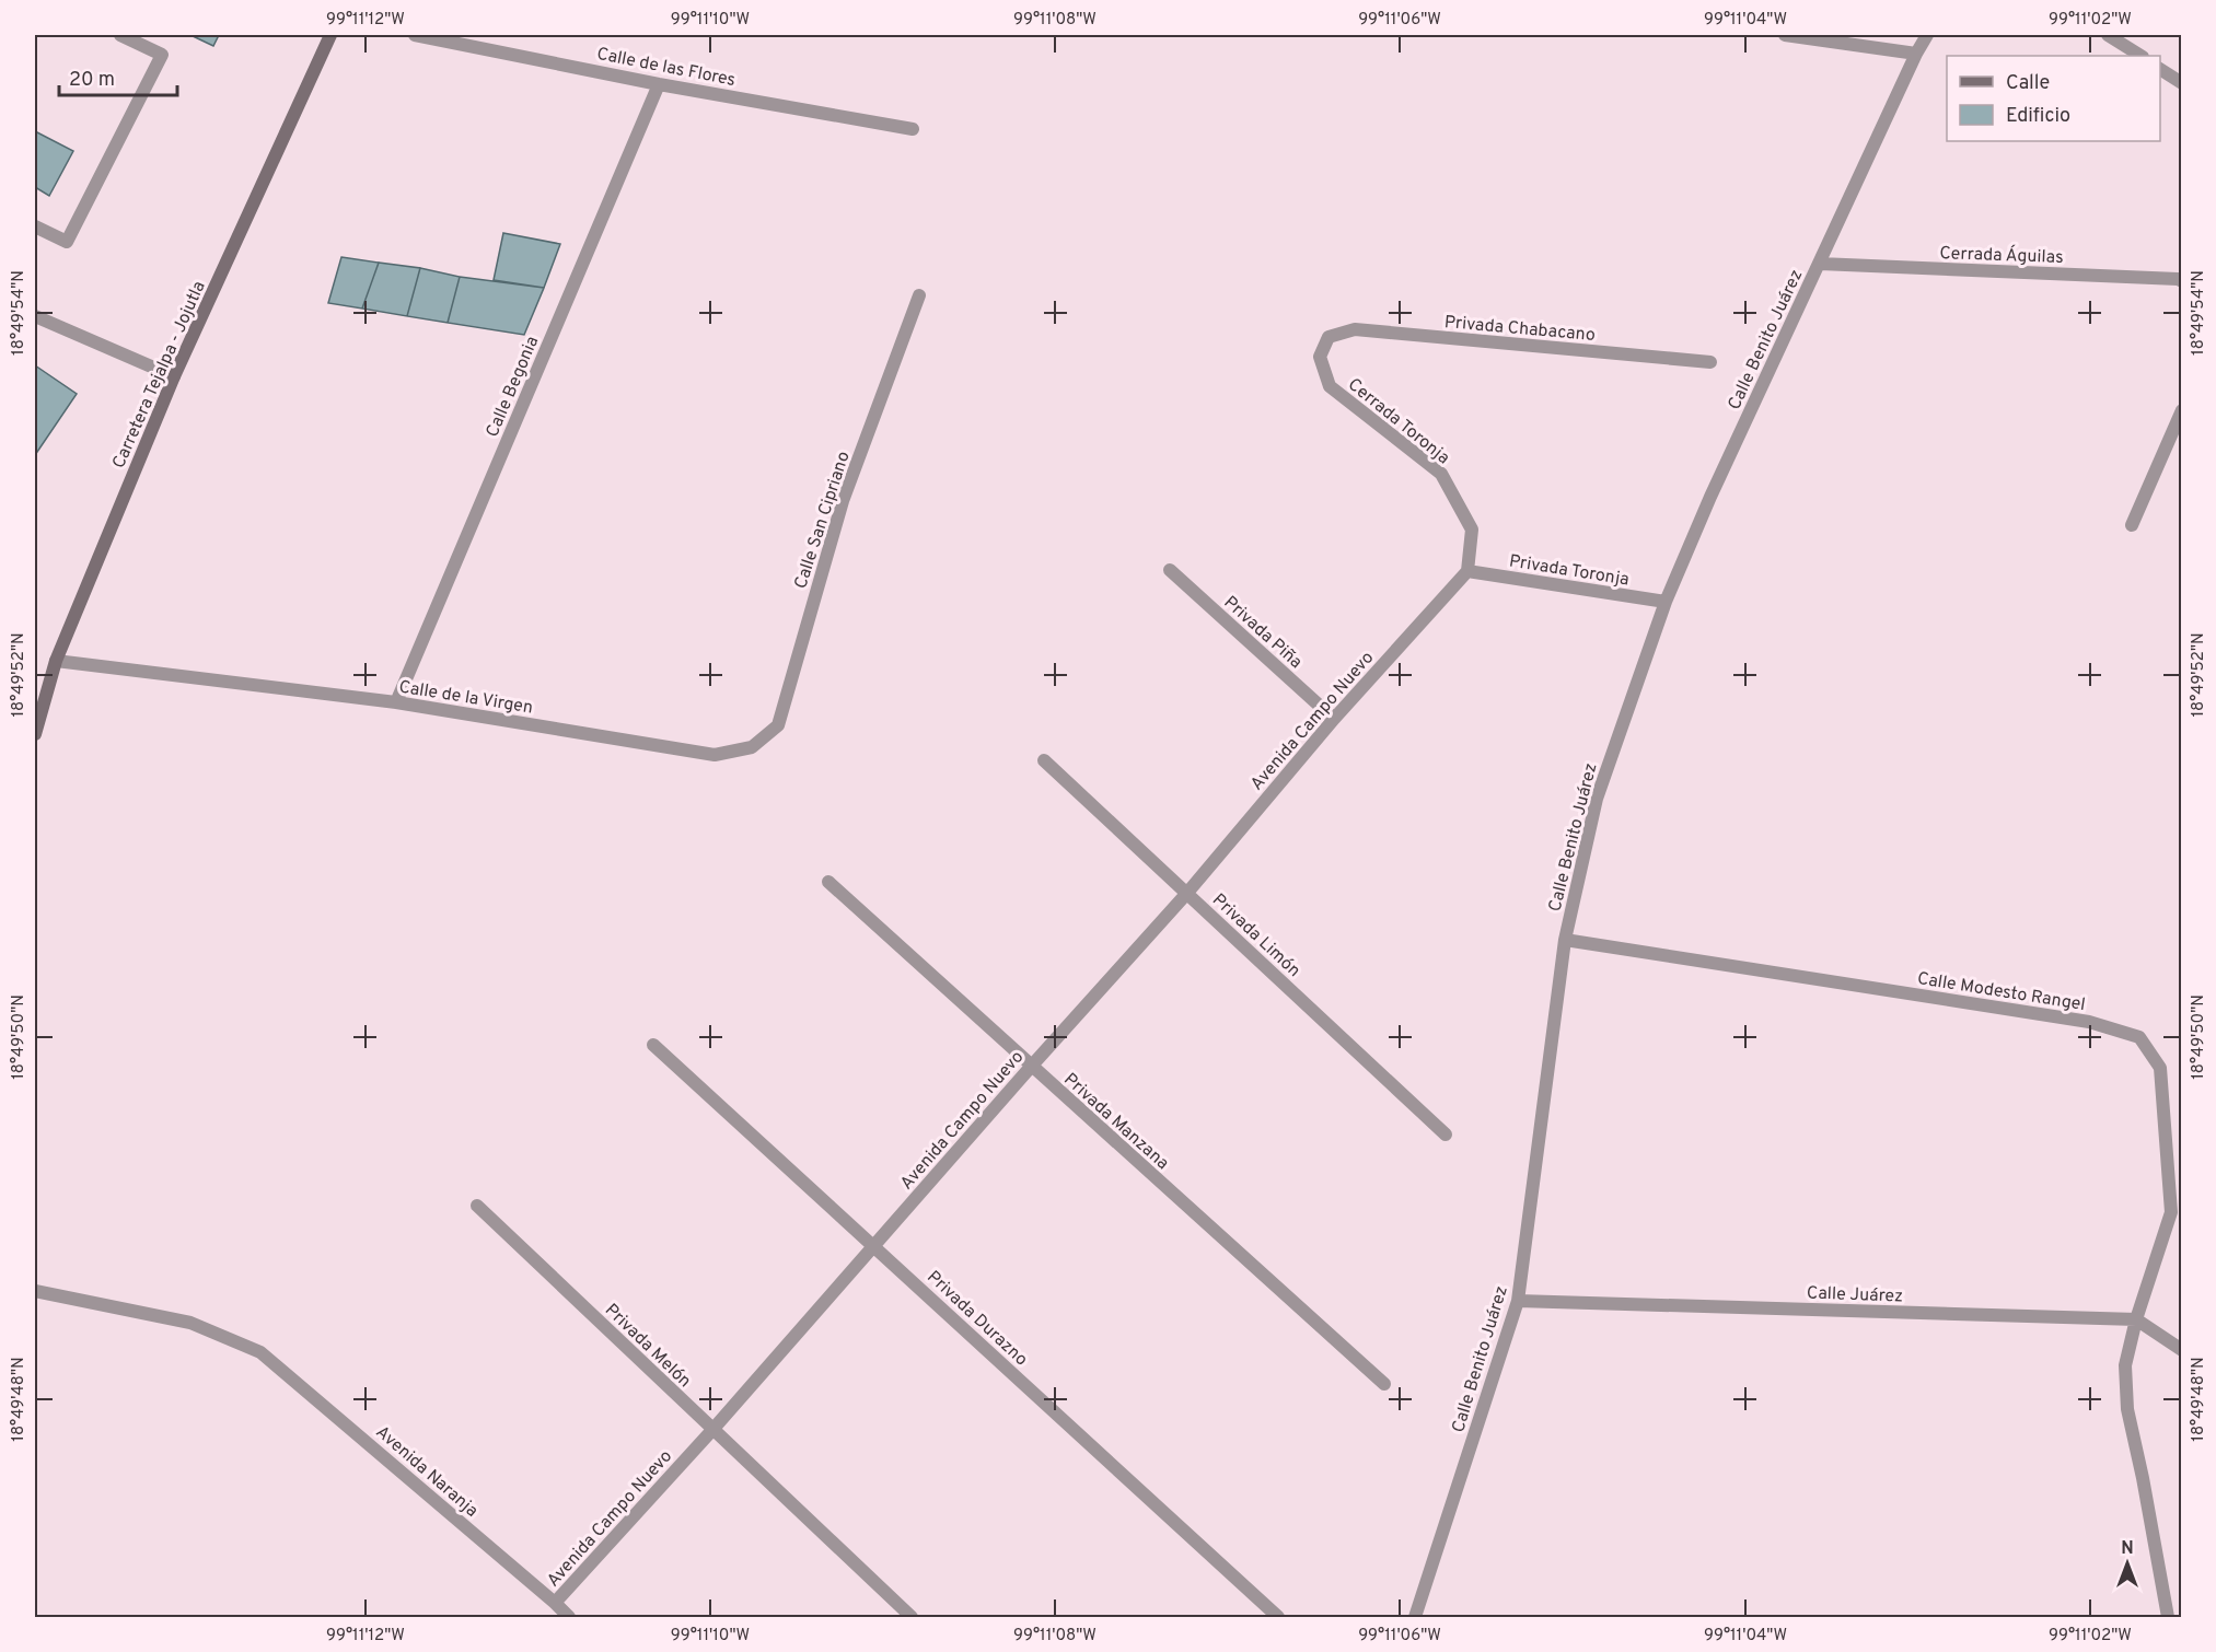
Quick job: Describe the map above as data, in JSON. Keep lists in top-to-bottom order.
{
  "streets": {
    "main road": ["Carretera Tejalpa - Jojutla"],
    "street": [
      "Calle de las Flores",
      "Cerrada Águilas",
      "Privada Chabacano",
      "Calle Benito Juárez",
      "Calle Begonia",
      "Cerrada Toronja",
      "Calle San Cipriano",
      "Privada Toronja",
      "Privada Piña",
      "Calle de la Virgen",
      "Avenida Campo Nuevo",
      "Privada Limón",
      "Calle Modesto Rangel",
      "Privada Manzana",
      "Calle Juárez",
      "Privada Durazno",
      "Privada Melón",
      "Avenida Naranja"
    ]
  },
  "crossings": [
    ["Calle de las Flores", "Calle Begonia"],
    ["Cerrada Águilas", "Calle Benito Juárez"],
    ["Privada Chabacano", "Cerrada Toronja"],
    ["Calle Benito Juárez", "Privada Toronja"],
    ["Calle Benito Juárez", "Calle Modesto Rangel"],
    ["Calle Benito Juárez", "Calle Juárez"],
    ["Carretera Tejalpa - Jojutla", "Calle de la Virgen"],
    ["Calle Begonia", "Calle de la Virgen"],
    ["Cerrada Toronja", "Privada Toronja"],
    ["Cerrada Toronja", "Avenida Campo Nuevo"],
    ["Calle San Cipriano", "Calle de la Virgen"],
    ["Privada Toronja", "Avenida Campo Nuevo"],
    ["Privada Piña", "Avenida Campo Nuevo"],
    ["Avenida Campo Nuevo", "Privada Limón"],
    ["Avenida Campo Nuevo", "Privada Manzana"],
    ["Avenida Campo Nuevo", "Privada Durazno"],
    ["Avenida Campo Nuevo", "Privada Melón"],
    ["Avenida Campo Nuevo", "Avenida Naranja"],
    ["Calle Modesto Rangel", "Calle Juárez"]
  ],
  "legend": ["Calle", "Edificio"],
  "scale_bar": "20 m",
  "north": "top",
  "coordinates": [
    "99°11'12\"W",
    "99°11'10\"W",
    "99°11'08\"W",
    "99°11'06\"W",
    "99°11'04\"W",
    "99°11'02\"W",
    "18°49'54\"N",
    "18°49'52\"N",
    "18°49'50\"N",
    "18°49'48\"N"
  ]
}
